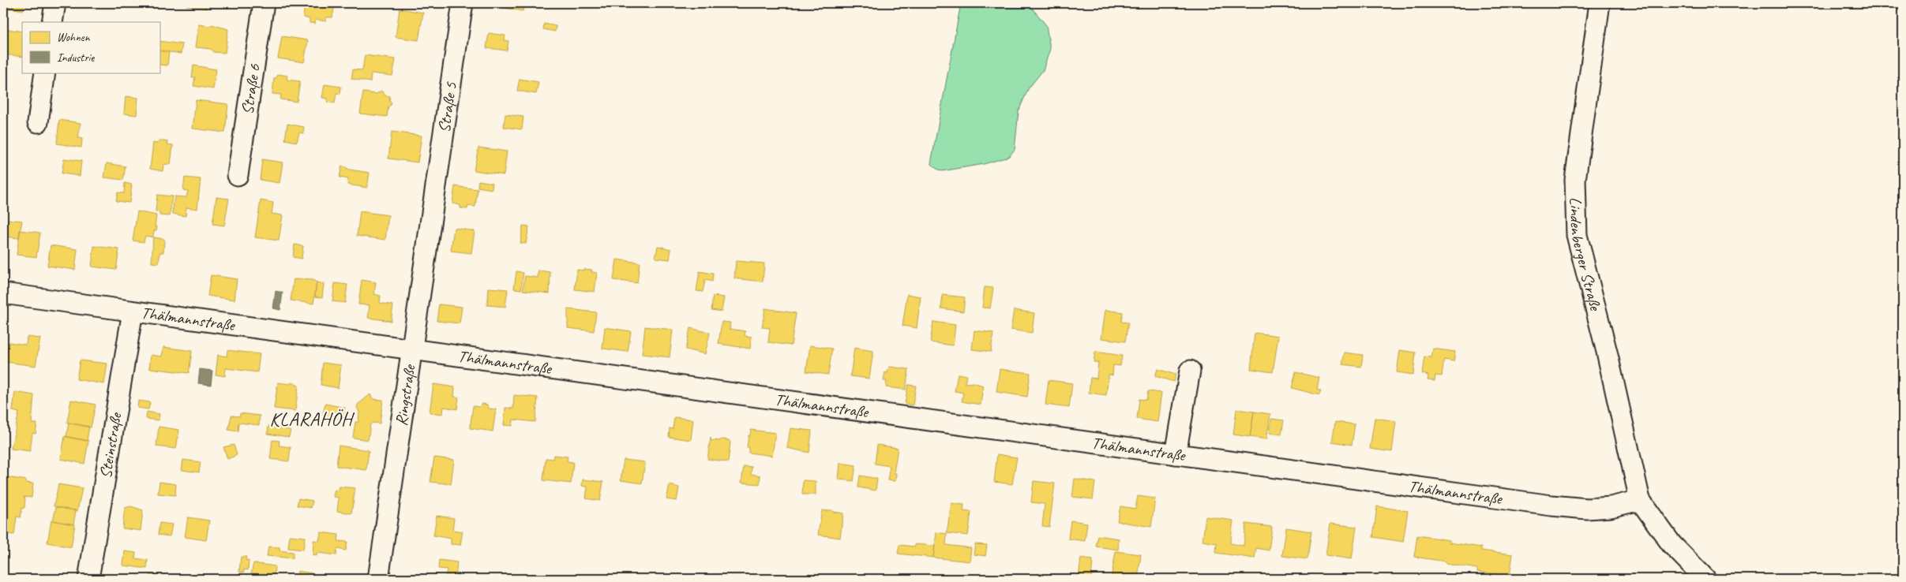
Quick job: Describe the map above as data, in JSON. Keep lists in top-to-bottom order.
{
  "streets": {
    "street": [
      "Straße 6",
      "Straße 5",
      "Lindenberger Straße",
      "Thälmannstraße",
      "Ringstraße",
      "Steinstraße"
    ]
  },
  "crossings": [
    ["Straße 5", "Ringstraße"],
    ["Lindenberger Straße", "Thälmannstraße"],
    ["Thälmannstraße", "Ringstraße"],
    ["Thälmannstraße", "Steinstraße"]
  ],
  "districts": ["KLARAHÖH"],
  "legend": ["Wohnen", "Industrie"]
}
